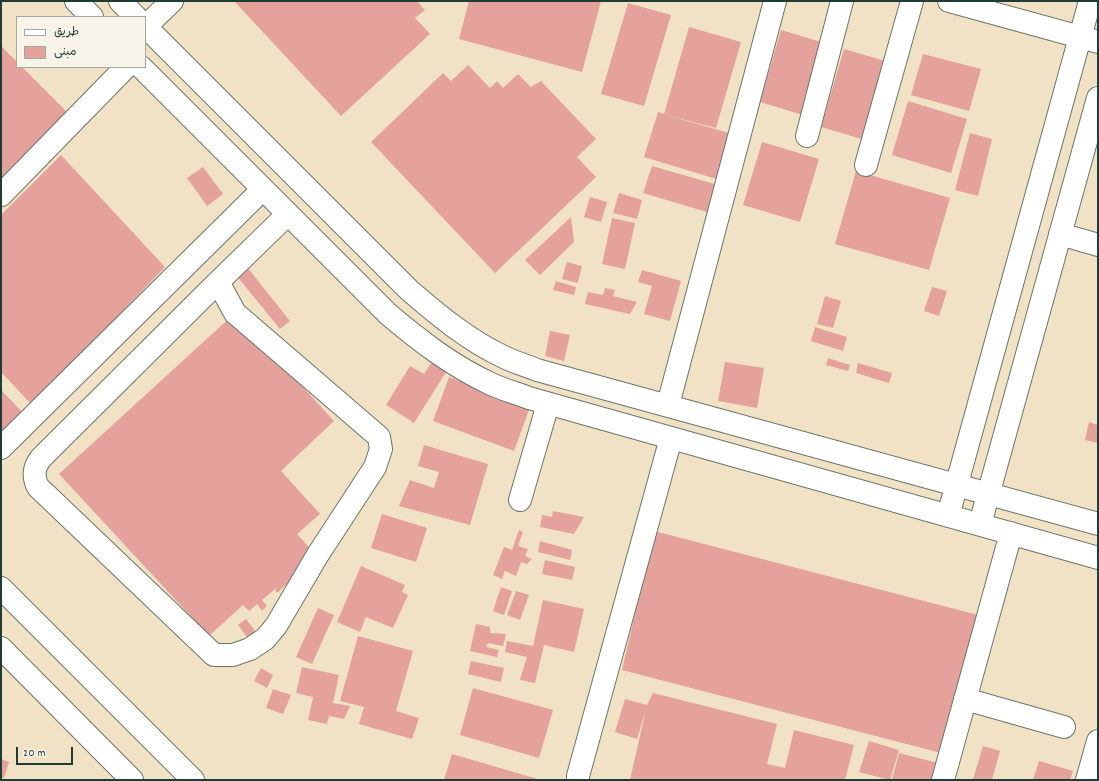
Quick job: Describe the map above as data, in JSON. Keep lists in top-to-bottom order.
{
  "legend": ["طريق", "مبنى"],
  "scale_bar": "20 m"
}
